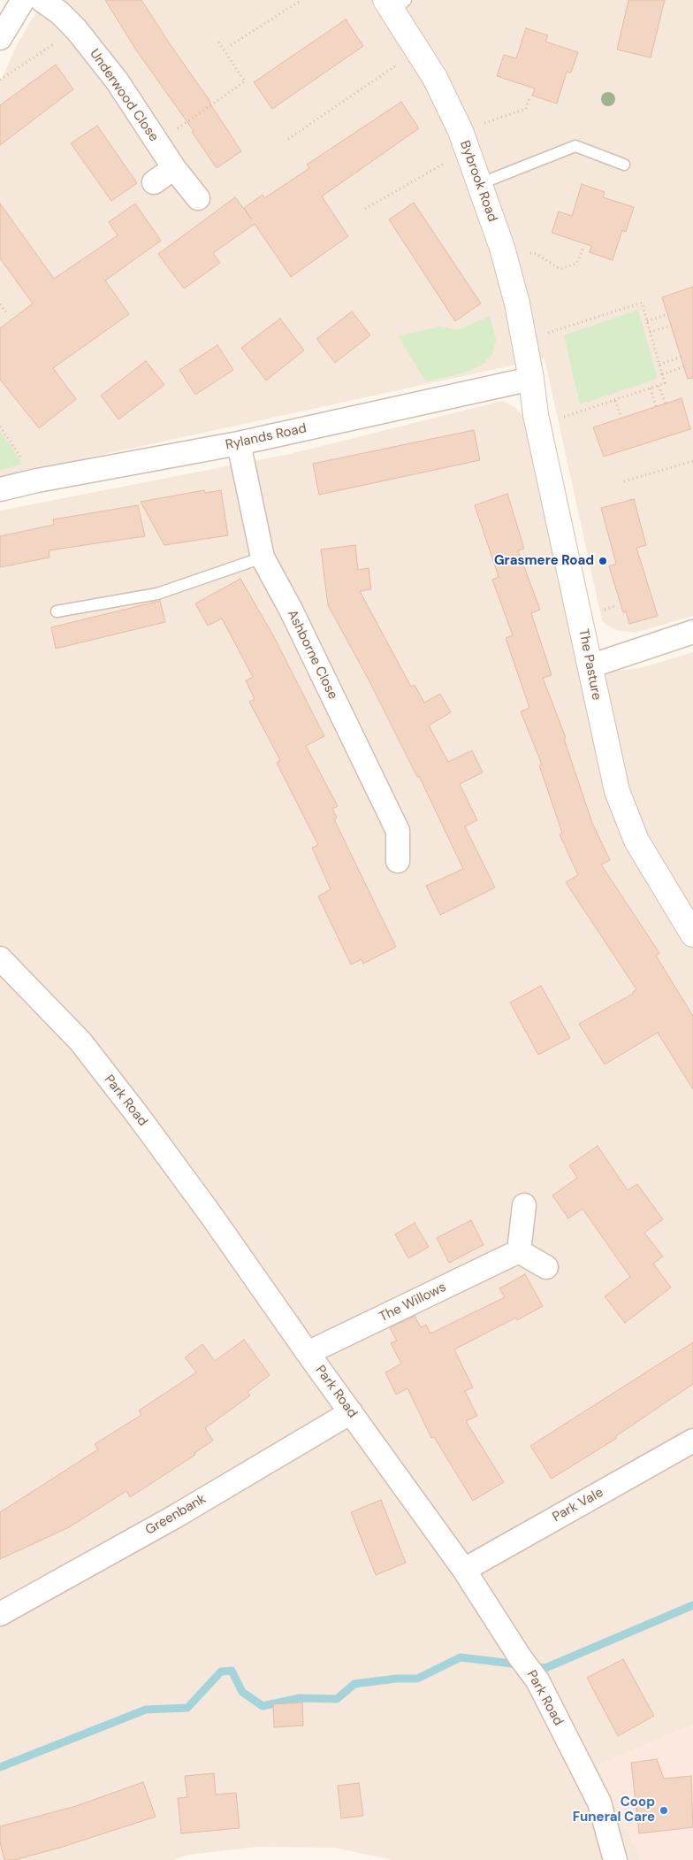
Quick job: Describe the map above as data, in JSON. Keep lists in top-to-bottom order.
{
  "streets": {
    "street": [
      "Underwood Close",
      "Bybrook Road",
      "Rylands Road",
      "Ashborne Close",
      "The Pasture",
      "Park Road",
      "The Willows",
      "Park Vale",
      "Greenbank"
    ]
  },
  "crossings": [
    ["Bybrook Road", "Rylands Road"],
    ["Bybrook Road", "The Pasture"],
    ["Rylands Road", "Ashborne Close"],
    ["Rylands Road", "The Pasture"],
    ["Park Road", "The Willows"],
    ["Park Road", "Park Vale"],
    ["Park Road", "Greenbank"]
  ],
  "places": ["Grasmere Road", "Coop Funeral Care"]
}
